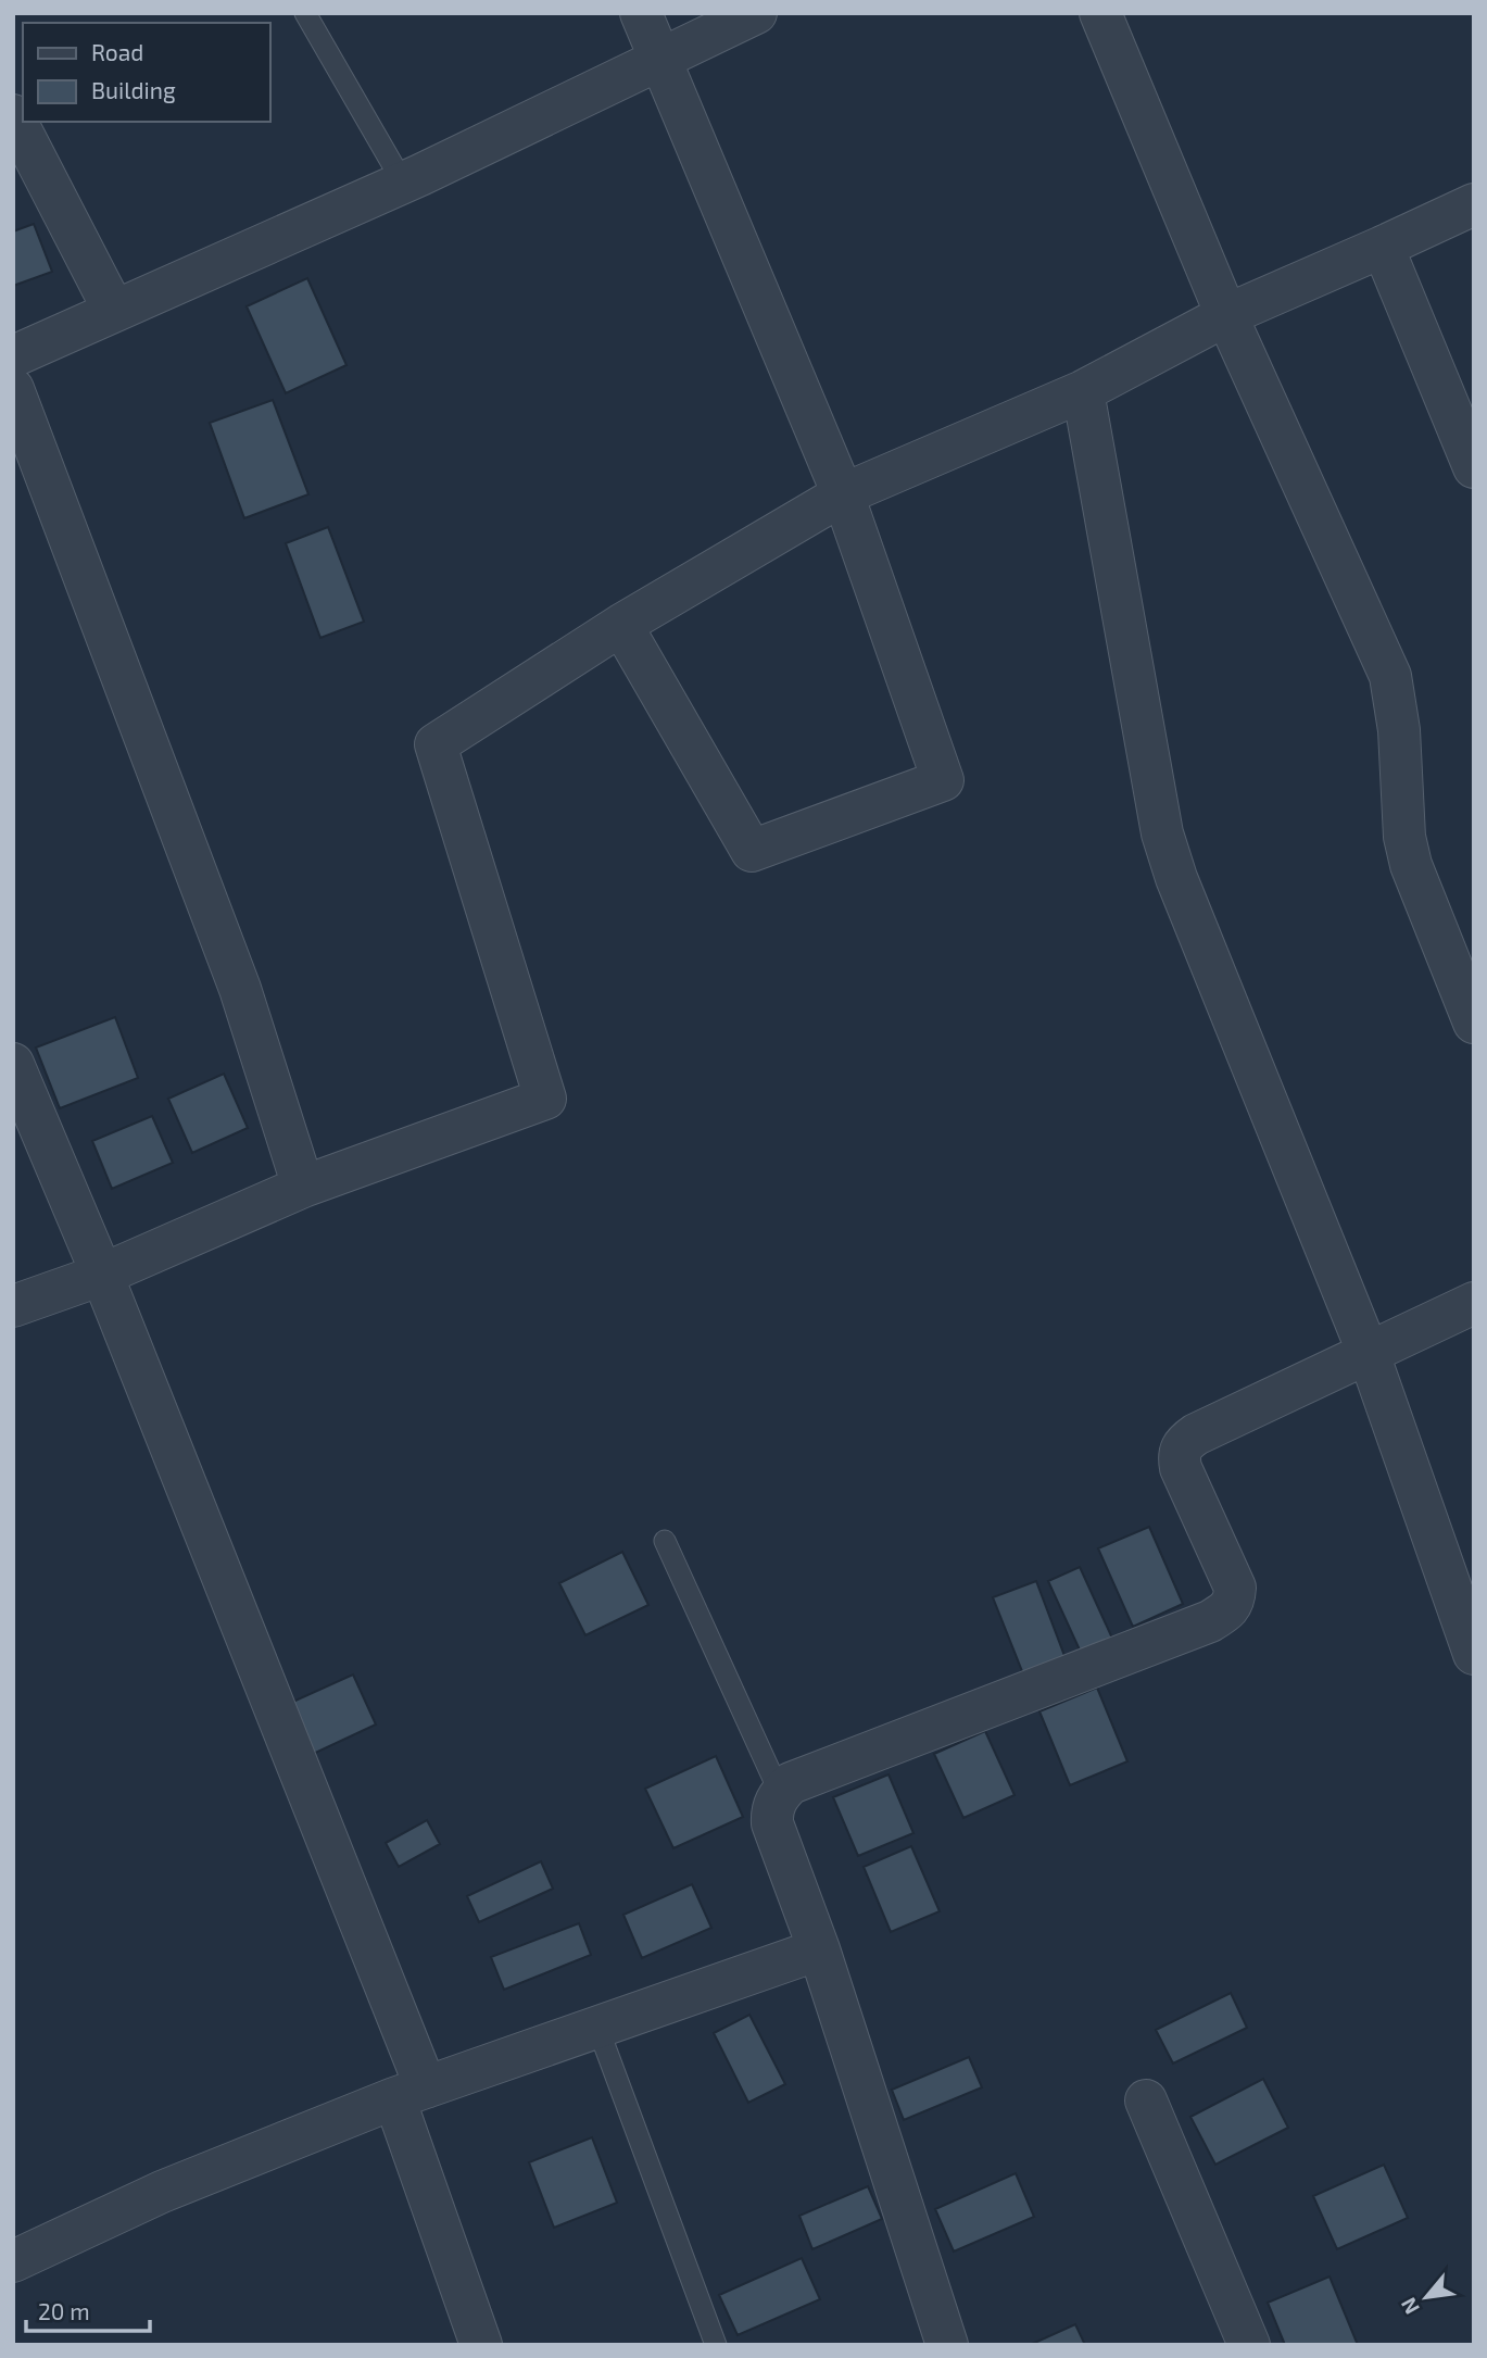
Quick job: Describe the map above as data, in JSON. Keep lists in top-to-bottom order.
{
  "legend": ["Road", "Building"],
  "scale_bar": "20 m",
  "north": "bottom left"
}
